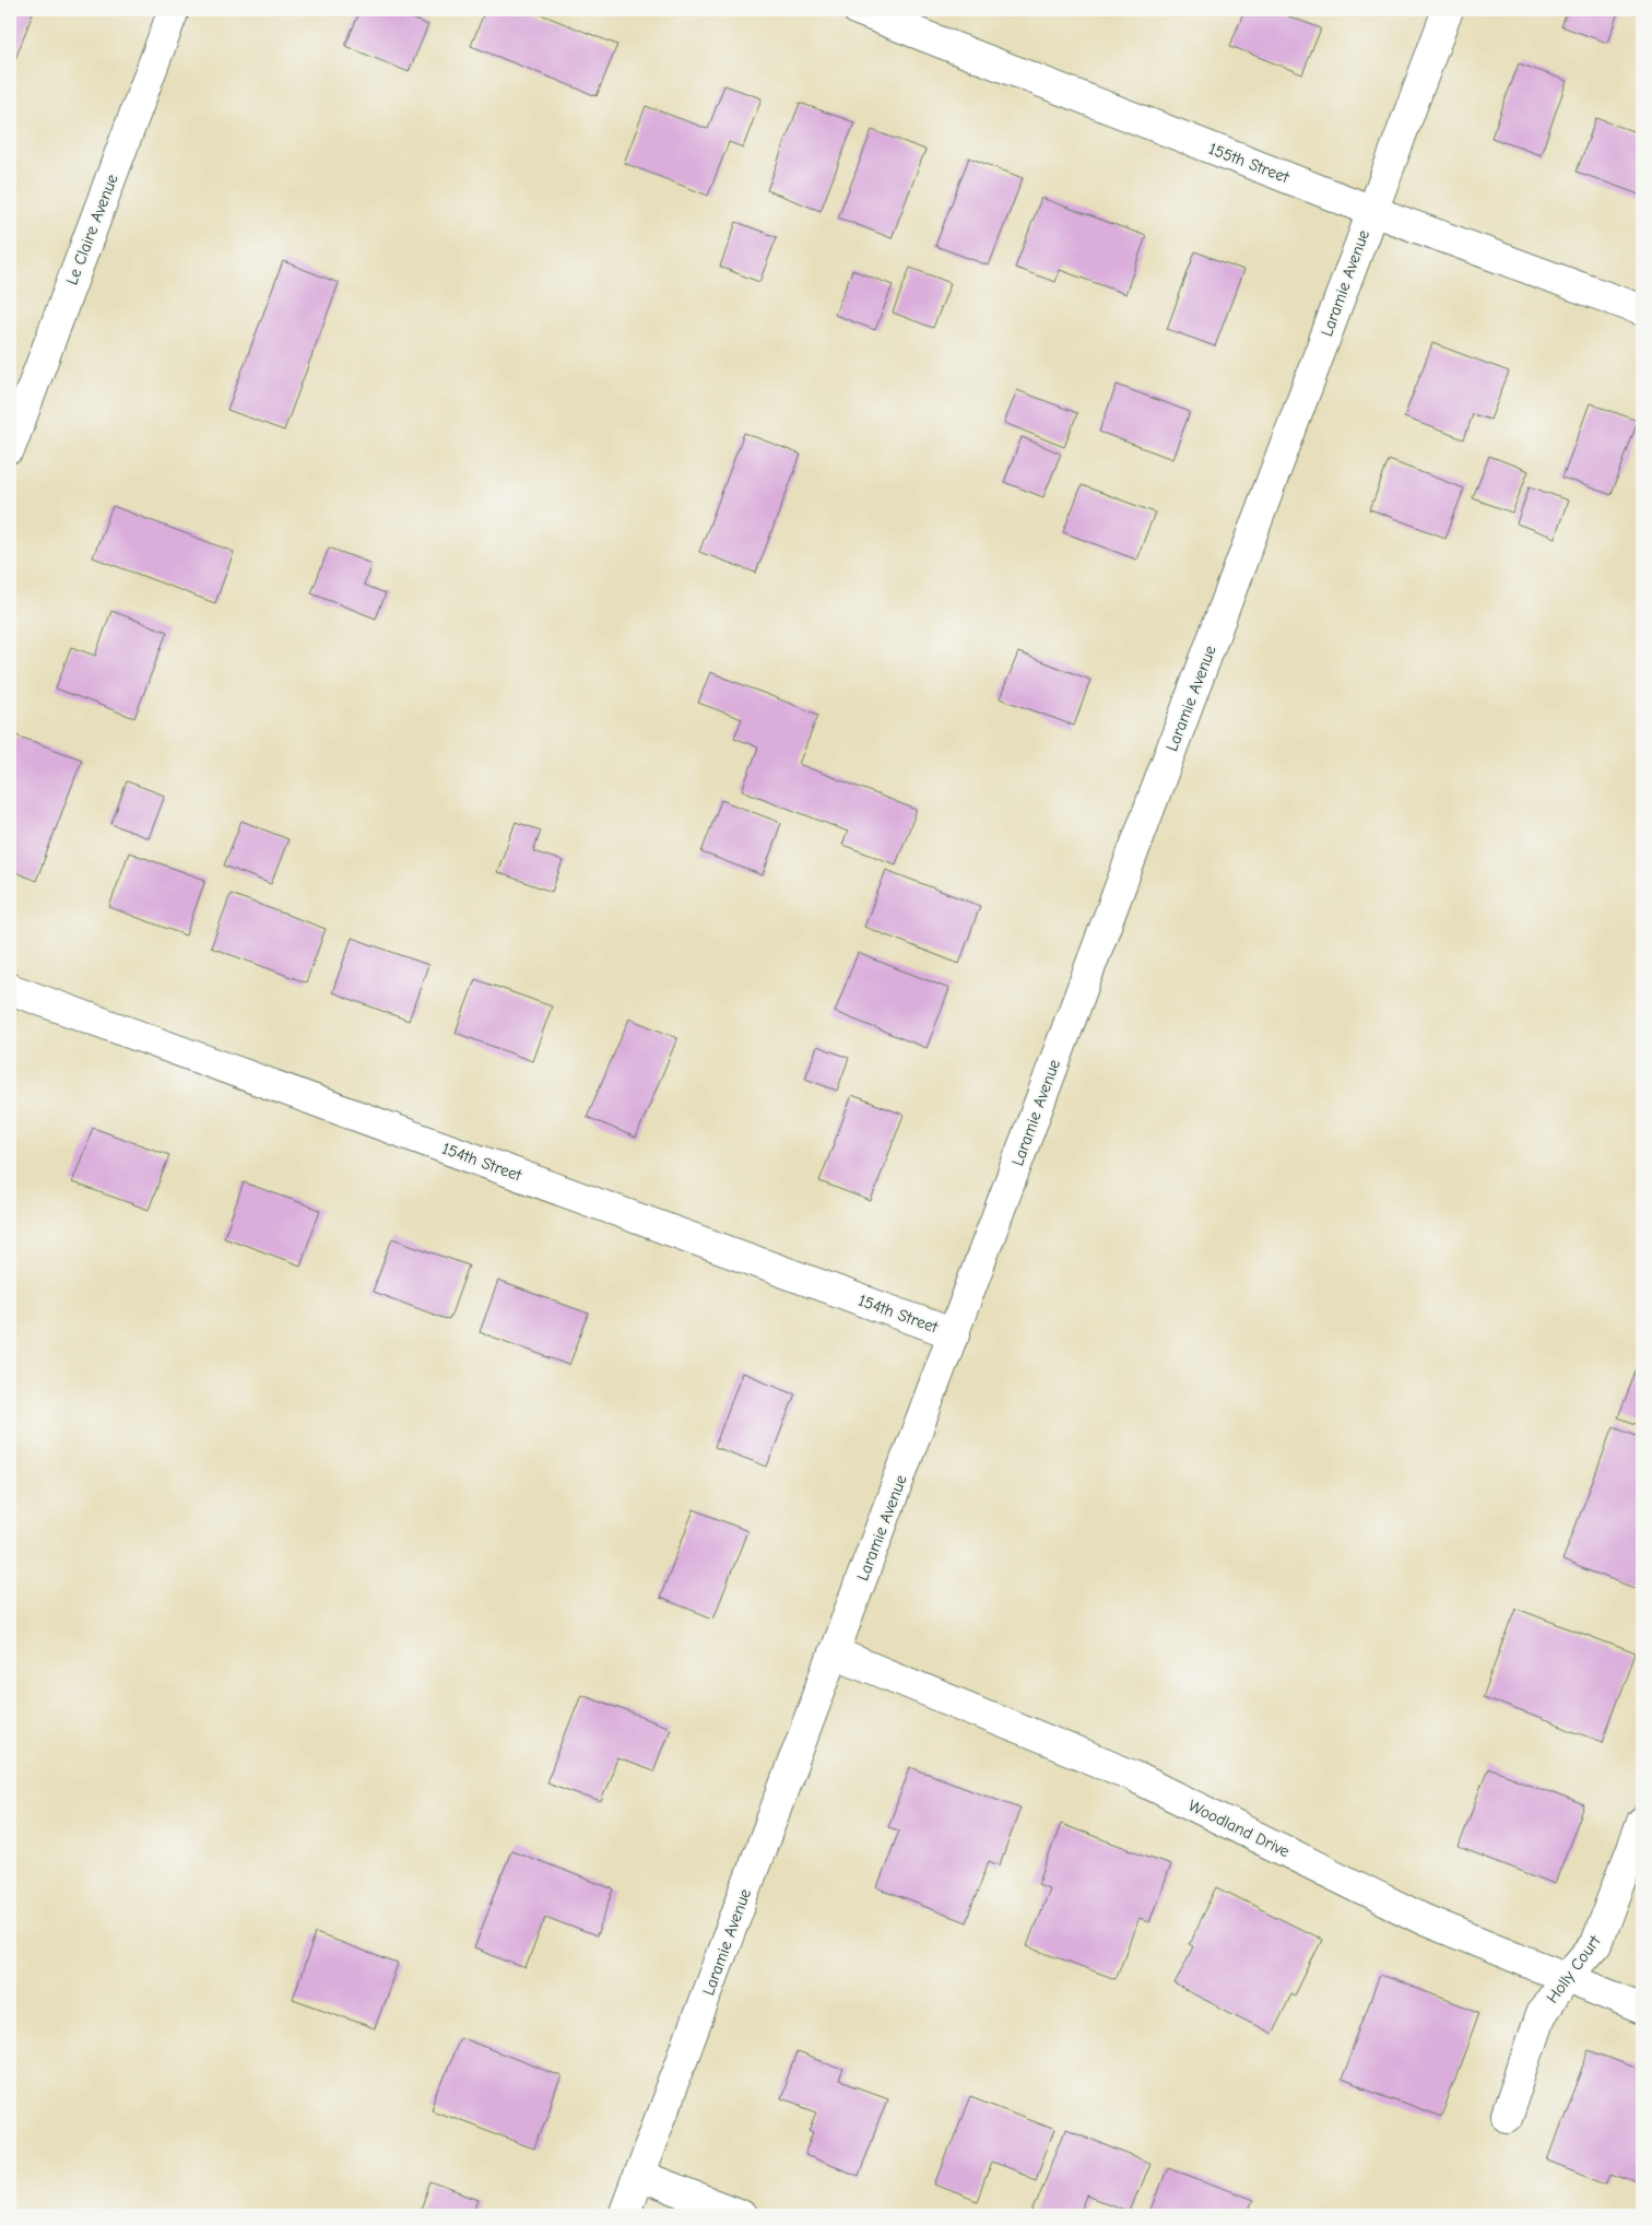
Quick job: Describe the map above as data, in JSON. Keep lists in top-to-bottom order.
{
  "streets": {
    "street": [
      "155th Street",
      "Le Claire Avenue",
      "Laramie Avenue",
      "154th Street",
      "Woodland Drive",
      "Holly Court"
    ]
  },
  "crossings": [
    ["155th Street", "Laramie Avenue"],
    ["Laramie Avenue", "154th Street"],
    ["Laramie Avenue", "Woodland Drive"],
    ["Woodland Drive", "Holly Court"]
  ]
}
